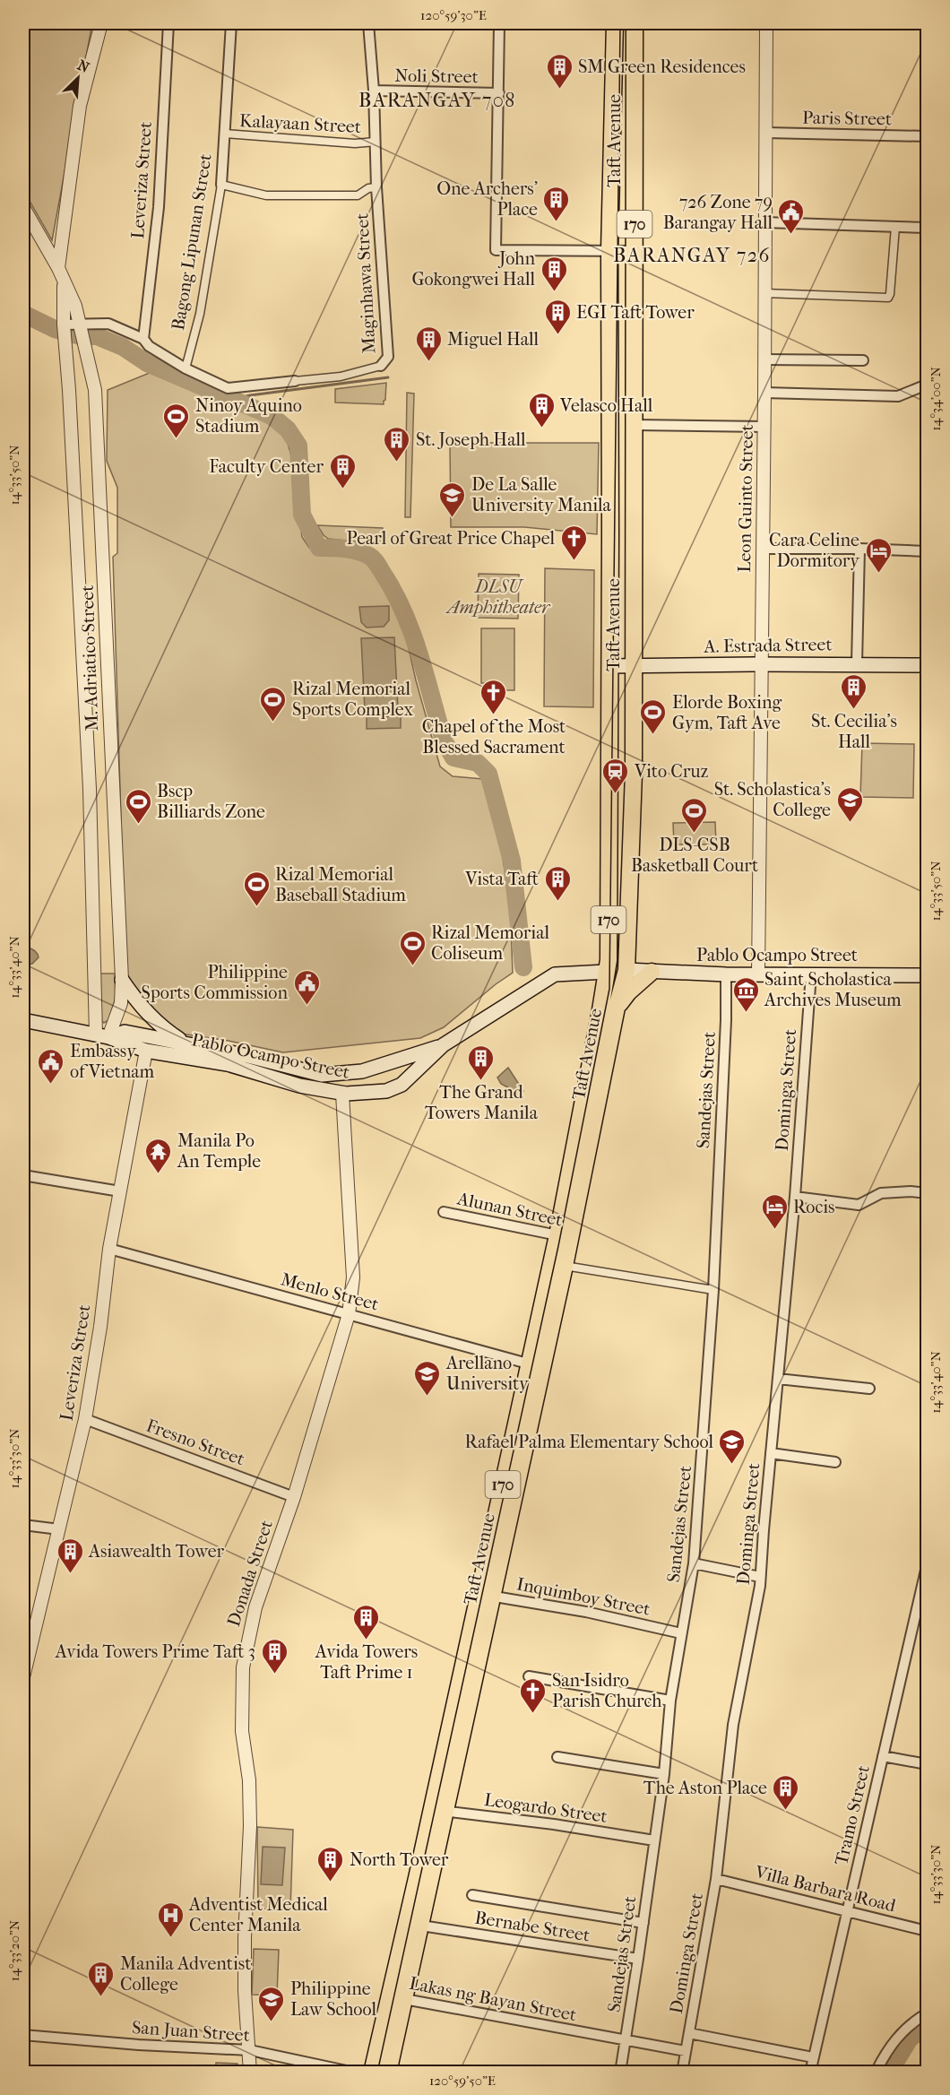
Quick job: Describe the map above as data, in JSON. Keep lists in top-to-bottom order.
{
  "streets": {
    "main road": [
      "Taft Avenue",
      "170",
      "A. Estrada Street",
      "Pablo Ocampo Street"
    ],
    "street": [
      "Noli Street",
      "Paris Street",
      "Kalayaan Street",
      "Leveriza Street",
      "Bagong Lipunan Street",
      "Maginhawa Street",
      "Leon Guinto Street",
      "M. Adriatico Street",
      "Sandejas Street",
      "Dominga Street",
      "Alunan Street",
      "Menlo Street",
      "Fresno Street",
      "Donada Street",
      "Inquimboy Street",
      "Leogardo Street",
      "Tramo Street",
      "Villa Barbara Road",
      "Bernabe Street",
      "Lakas ng Bayan Street",
      "San Juan Street"
    ]
  },
  "crossings": [
    ["Noli Street", "Maginhawa Street"],
    ["Paris Street", "Leon Guinto Street"],
    ["Kalayaan Street", "Bagong Lipunan Street"],
    ["Kalayaan Street", "Maginhawa Street"],
    ["Taft Avenue", "A. Estrada Street"],
    ["Taft Avenue", "Pablo Ocampo Street"],
    ["Taft Avenue", "Alunan Street"],
    ["Taft Avenue", "Menlo Street"],
    ["Taft Avenue", "Inquimboy Street"],
    ["Taft Avenue", "Leogardo Street"],
    ["Taft Avenue", "Bernabe Street"],
    ["Taft Avenue", "Lakas ng Bayan Street"],
    ["Leveriza Street", "Maginhawa Street"],
    ["Leveriza Street", "Pablo Ocampo Street"],
    ["Leveriza Street", "Menlo Street"],
    ["Leveriza Street", "Fresno Street"],
    ["Bagong Lipunan Street", "Maginhawa Street"],
    ["Maginhawa Street", "M. Adriatico Street"],
    ["Leon Guinto Street", "A. Estrada Street"],
    ["Leon Guinto Street", "Pablo Ocampo Street"],
    ["M. Adriatico Street", "Pablo Ocampo Street"],
    ["Pablo Ocampo Street", "Sandejas Street"],
    ["Pablo Ocampo Street", "Dominga Street"],
    ["Pablo Ocampo Street", "Donada Street"],
    ["Sandejas Street", "Inquimboy Street"],
    ["Sandejas Street", "Leogardo Street"],
    ["Sandejas Street", "Bernabe Street"],
    ["Sandejas Street", "Lakas ng Bayan Street"],
    ["Dominga Street", "Villa Barbara Road"],
    ["Dominga Street", "Lakas ng Bayan Street"],
    ["Menlo Street", "Donada Street"],
    ["Fresno Street", "Donada Street"],
    ["Donada Street", "San Juan Street"],
    ["Tramo Street", "Villa Barbara Road"]
  ],
  "districts": ["BARANGAY 708", "BARANGAY 726"],
  "parks": ["DLSU Amphitheater"],
  "places": {
    "building": [
      "SM Green Residences",
      "One Archers' Place",
      "John Gokongwei Hall",
      "EGI Taft Tower",
      "Miguel Hall",
      "Velasco Hall",
      "St. Joseph Hall",
      "Faculty Center",
      "St. Cecilia's Hall",
      "Vista Taft",
      "The Grand Towers Manila",
      "Asiawealth Tower",
      "Avida Towers Taft Prime 1",
      "Avida Towers Prime Taft 3",
      "The Aston Place",
      "North Tower",
      "Manila Adventist College"
    ],
    "public building": ["726 Zone 79 Barangay Hall", "Philippine Sports Commission", "Embassy of Vietnam"],
    "sports": [
      "Ninoy Aquino Stadium",
      "Rizal Memorial Sports Complex",
      "Elorde Boxing Gym, Taft Ave",
      "Bscp Billiards Zone",
      "DLS-CSB Basketball Court",
      "Rizal Memorial Baseball Stadium",
      "Rizal Memorial Coliseum"
    ],
    "school or university": [
      "De La Salle University Manila",
      "St. Scholastica's College",
      "Arellano University",
      "Rafael Palma Elementary School",
      "Philippine Law School"
    ],
    "church": ["Pearl of Great Price Chapel", "Chapel of the Most Blessed Sacrament", "San Isidro Parish Church"],
    "hotel": ["Cara Celine Dormitory", "Rocis"],
    "station": ["Vito Cruz"],
    "museum": ["Saint Scholastica Archives Museum"],
    "temple": ["Manila Po An Temple"],
    "hospital": ["Adventist Medical Center Manila"]
  },
  "north": "top right",
  "coordinates": [
    "120°59'30\"E",
    "14°34'00\"N",
    "14°33'50\"N",
    "14°33'40\"N",
    "14°33'30\"N",
    "14°33'20\"N",
    "120°59'50\"E"
  ]
}
